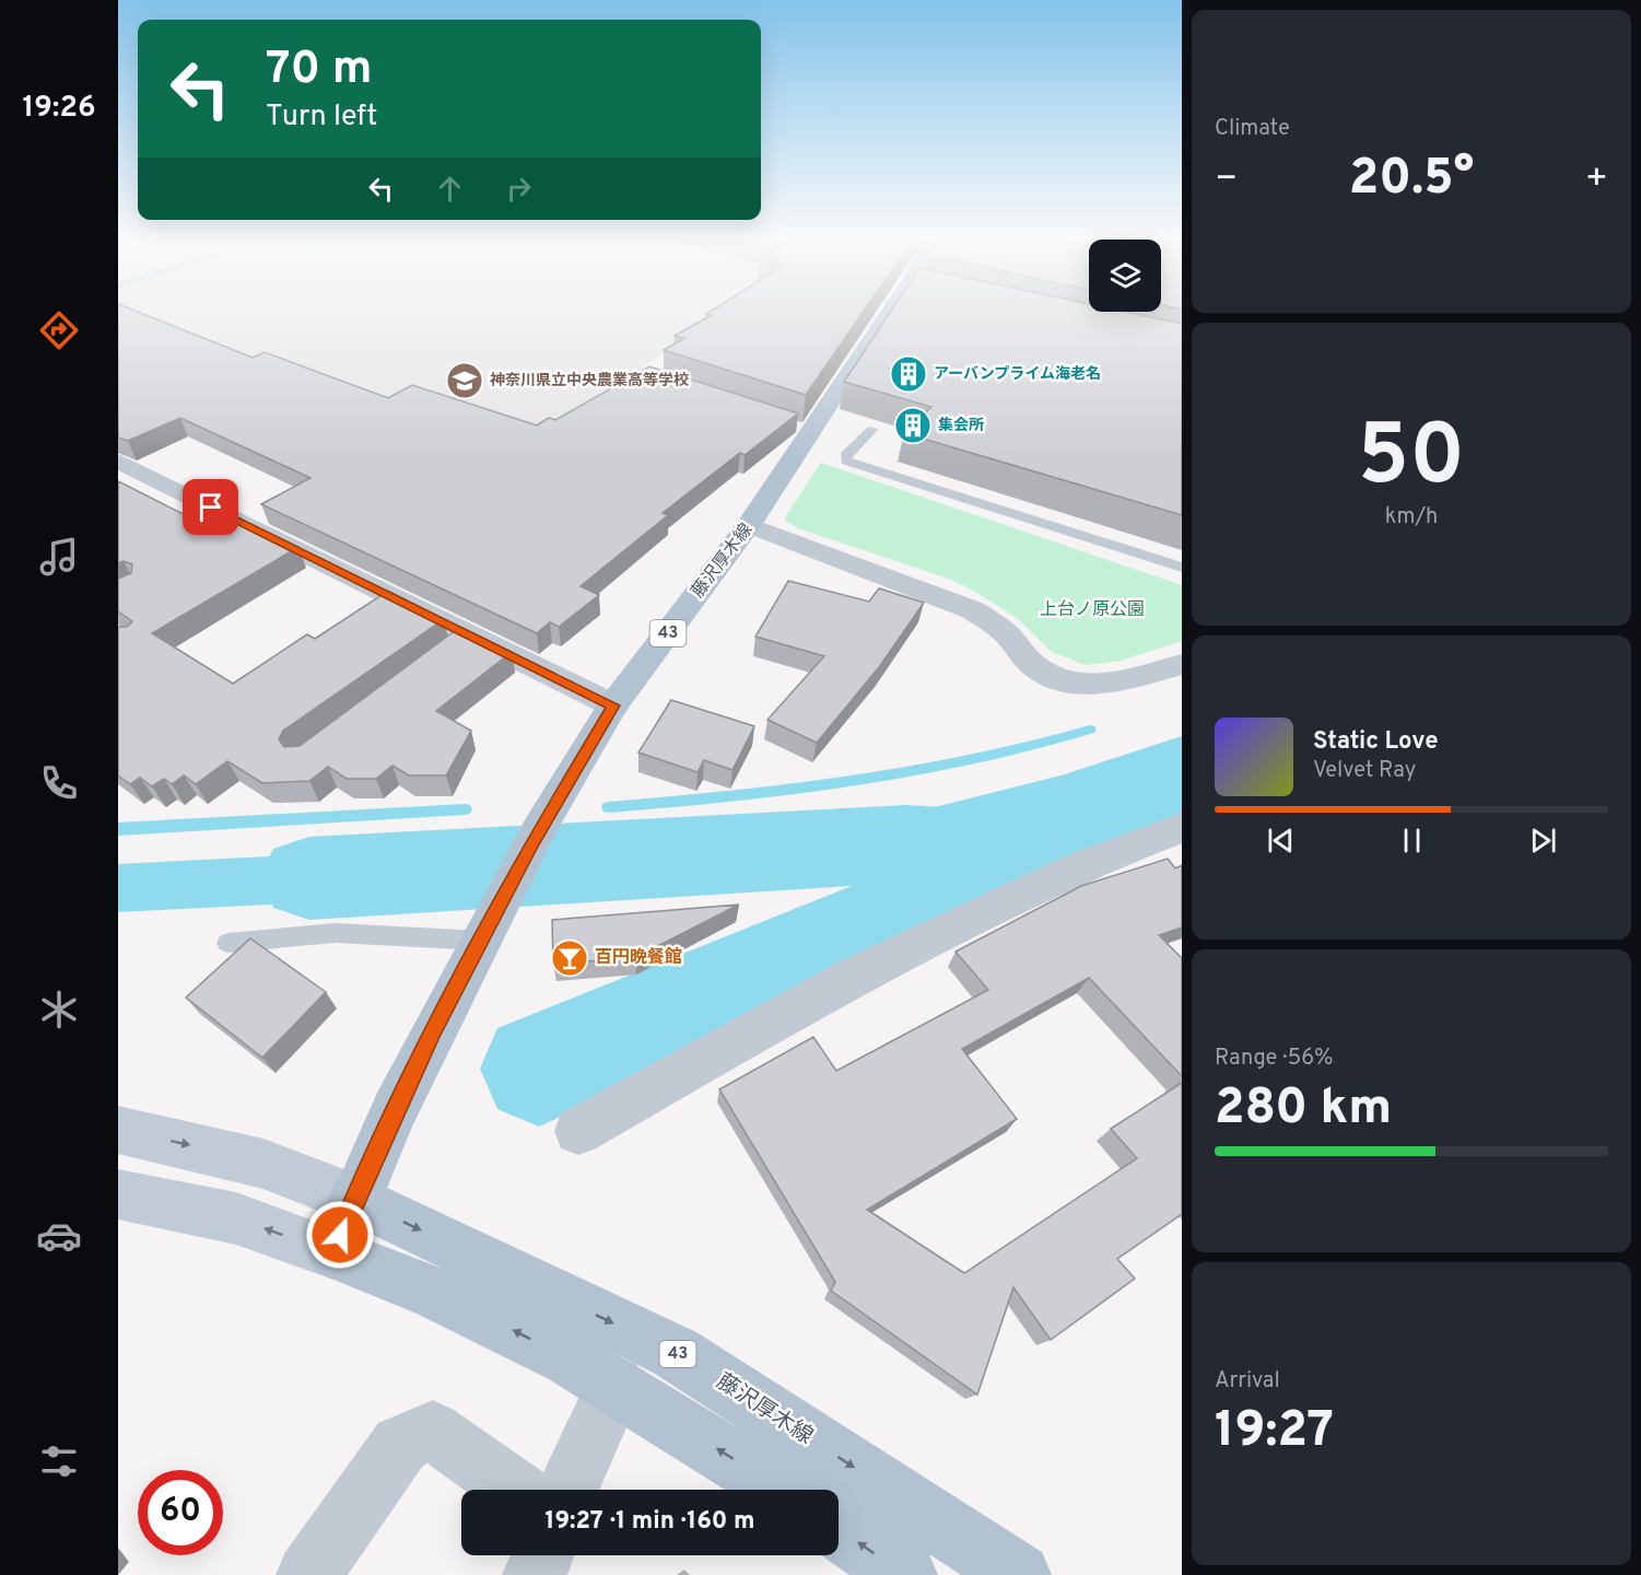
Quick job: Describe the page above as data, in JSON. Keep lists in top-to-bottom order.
{
  "streets": {
    "main road": ["藤沢厚木線", "43"]
  },
  "parks": ["上台ノ原公園"],
  "places": {
    "building": ["アーバンプライム海老名", "集会所"],
    "school or university": ["神奈川県立中央農業高等学校"],
    "bar": ["百円晩餐館"]
  },
  "page": {
    "tabs": "19:26",
    "tile": [
      "Climate",
      ["50", "km/h"],
      ["Range · 56%", "280 km"],
      ["Arrival", "19:27"]
    ],
    "turn": ["70 m", "Turn left"],
    "heat": ["−", "20.5°", "+"],
    "song": ["Static Love", "Velvet Ray"],
    "limit": "60",
    "trip": "19:27 · 1 min · 160 m"
  }
}
